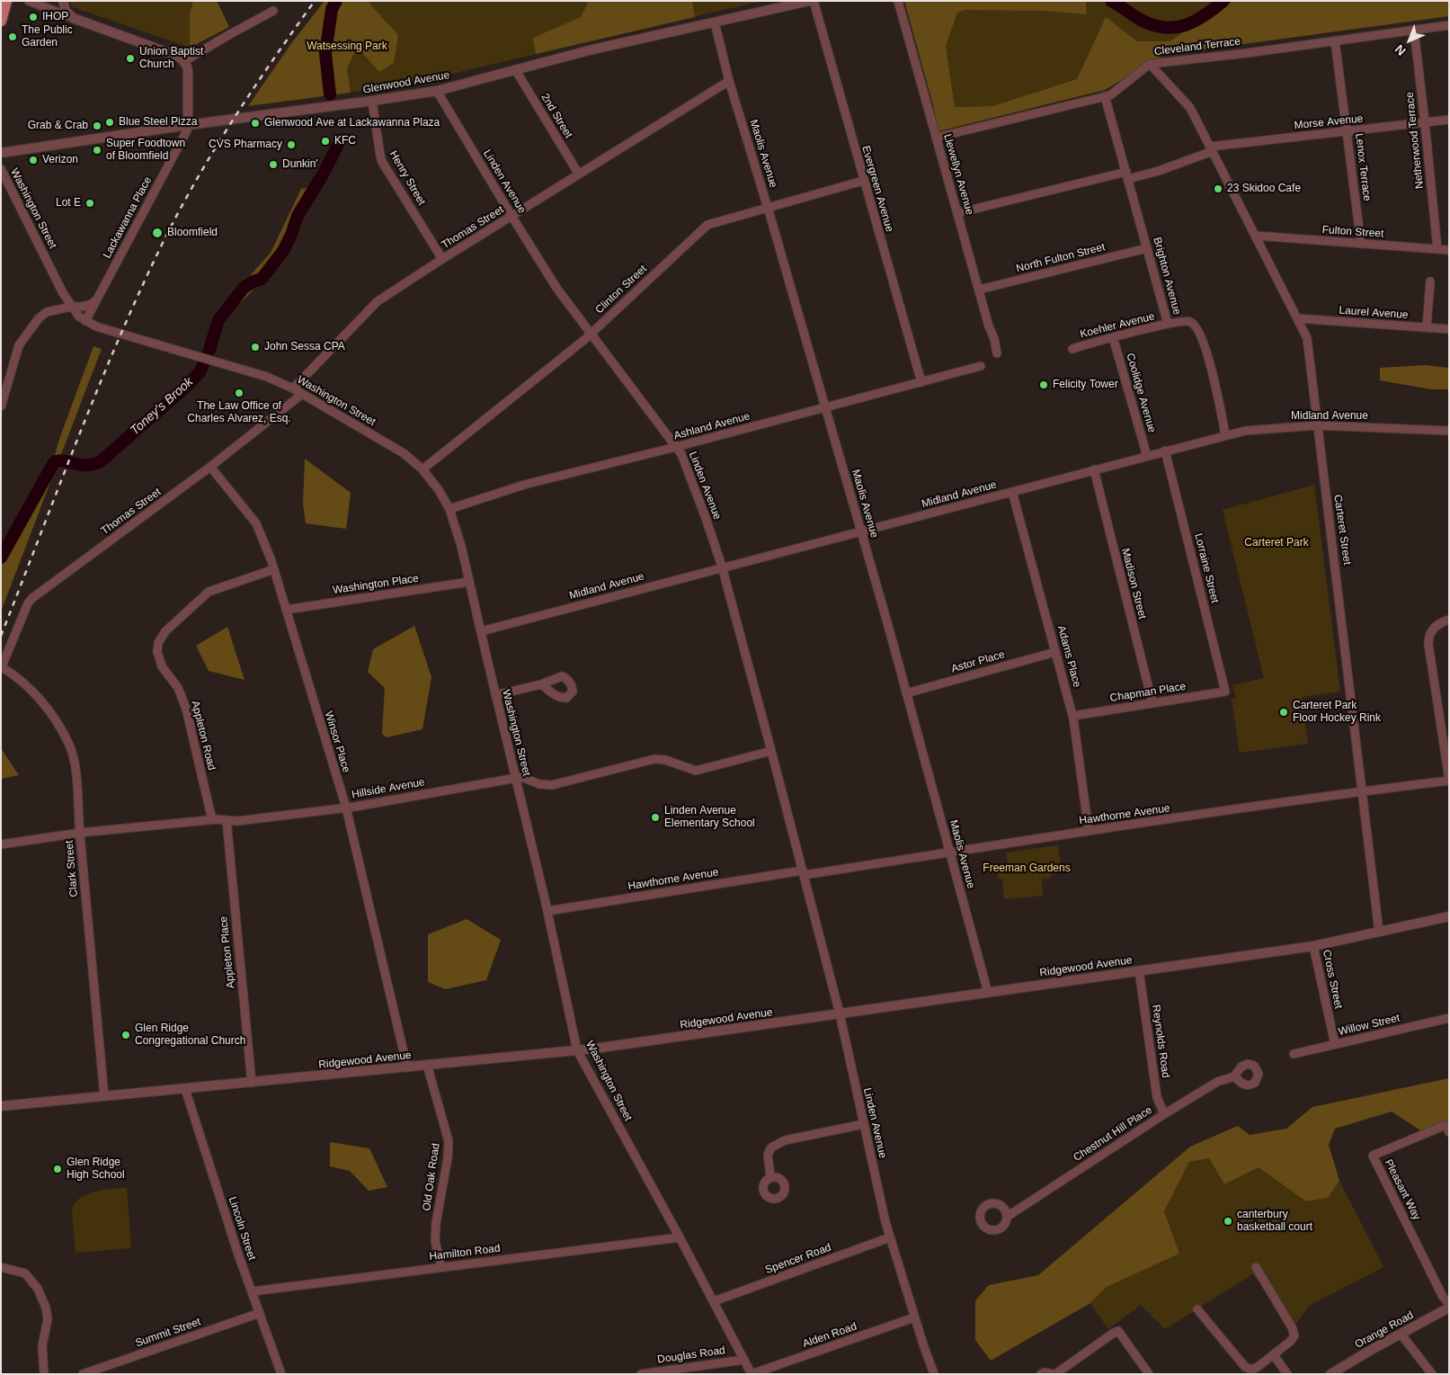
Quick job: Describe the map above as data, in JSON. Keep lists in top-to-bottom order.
{
  "streets": {
    "street": [
      "Cleveland Terrace",
      "Glenwood Avenue",
      "2nd Street",
      "Morse Avenue",
      "Netherwood Terrace",
      "Maolis Avenue",
      "Lenox Terrace",
      "Llewellyn Avenue",
      "Henry Street",
      "Linden Avenue",
      "Evergreen Avenue",
      "Washington Street",
      "Lackawanna Place",
      "Thomas Street",
      "Fulton Street",
      "North Fulton Street",
      "Brighton Avenue",
      "Clinton Street",
      "Laurel Avenue",
      "Koehler Avenue",
      "Coolidge Avenue",
      "Midland Avenue",
      "Ashland Avenue",
      "Carteret Street",
      "Lorraine Street",
      "Madison Street",
      "Washington Place",
      "Adams Place",
      "Astor Place",
      "Chapman Place",
      "Appleton Road",
      "Winsor Place",
      "Hillside Avenue",
      "Hawthorne Avenue",
      "Clark Street",
      "Appleton Place",
      "Ridgewood Avenue",
      "Cross Street",
      "Willow Street",
      "Reynolds Road",
      "Chestnut Hill Place",
      "Old Oak Road",
      "Pleasant Way",
      "Lincoln Street",
      "Hamilton Road",
      "Spencer Road",
      "Orange Road",
      "Summit Street",
      "Alden Road",
      "Douglas Road"
    ]
  },
  "crossings": [
    ["Cleveland Terrace", "Netherwood Terrace"],
    ["Cleveland Terrace", "Lenox Terrace"],
    ["Cleveland Terrace", "Llewellyn Avenue"],
    ["Cleveland Terrace", "Brighton Avenue"],
    ["Cleveland Terrace", "Carteret Street"],
    ["Glenwood Avenue", "2nd Street"],
    ["Glenwood Avenue", "Maolis Avenue"],
    ["Glenwood Avenue", "Henry Street"],
    ["Glenwood Avenue", "Linden Avenue"],
    ["Glenwood Avenue", "Lackawanna Place"],
    ["2nd Street", "Thomas Street"],
    ["Morse Avenue", "Netherwood Terrace"],
    ["Morse Avenue", "Lenox Terrace"],
    ["Morse Avenue", "Llewellyn Avenue"],
    ["Morse Avenue", "Brighton Avenue"],
    ["Morse Avenue", "Carteret Street"],
    ["Netherwood Terrace", "Fulton Street"],
    ["Maolis Avenue", "Thomas Street"],
    ["Maolis Avenue", "Clinton Street"],
    ["Maolis Avenue", "Midland Avenue"],
    ["Maolis Avenue", "Ashland Avenue"],
    ["Maolis Avenue", "Astor Place"],
    ["Maolis Avenue", "Hawthorne Avenue"],
    ["Maolis Avenue", "Ridgewood Avenue"],
    ["Lenox Terrace", "Fulton Street"],
    ["Llewellyn Avenue", "North Fulton Street"],
    ["Henry Street", "Thomas Street"],
    ["Linden Avenue", "Thomas Street"],
    ["Linden Avenue", "Clinton Street"],
    ["Linden Avenue", "Midland Avenue"],
    ["Linden Avenue", "Ashland Avenue"],
    ["Linden Avenue", "Hillside Avenue"],
    ["Linden Avenue", "Hawthorne Avenue"],
    ["Linden Avenue", "Ridgewood Avenue"],
    ["Linden Avenue", "Spencer Road"],
    ["Linden Avenue", "Alden Road"],
    ["Evergreen Avenue", "Clinton Street"],
    ["Evergreen Avenue", "Ashland Avenue"],
    ["Washington Street", "Lackawanna Place"],
    ["Washington Street", "Thomas Street"],
    ["Washington Street", "Clinton Street"],
    ["Washington Street", "Midland Avenue"],
    ["Washington Street", "Ashland Avenue"],
    ["Washington Street", "Washington Place"],
    ["Washington Street", "Hillside Avenue"],
    ["Washington Street", "Hawthorne Avenue"],
    ["Washington Street", "Ridgewood Avenue"],
    ["Washington Street", "Hamilton Road"],
    ["Washington Street", "Spencer Road"],
    ["Washington Street", "Alden Road"],
    ["Washington Street", "Douglas Road"],
    ["Thomas Street", "Winsor Place"],
    ["Thomas Street", "Clark Street"],
    ["Fulton Street", "Carteret Street"],
    ["North Fulton Street", "Brighton Avenue"],
    ["Brighton Avenue", "Koehler Avenue"],
    ["Brighton Avenue", "Midland Avenue"],
    ["Laurel Avenue", "Carteret Street"],
    ["Koehler Avenue", "Coolidge Avenue"],
    ["Coolidge Avenue", "Midland Avenue"],
    ["Midland Avenue", "Carteret Street"],
    ["Midland Avenue", "Lorraine Street"],
    ["Midland Avenue", "Madison Street"],
    ["Midland Avenue", "Adams Place"],
    ["Carteret Street", "Hawthorne Avenue"],
    ["Carteret Street", "Ridgewood Avenue"],
    ["Lorraine Street", "Chapman Place"],
    ["Madison Street", "Chapman Place"],
    ["Washington Place", "Winsor Place"],
    ["Adams Place", "Astor Place"],
    ["Adams Place", "Chapman Place"],
    ["Adams Place", "Hawthorne Avenue"],
    ["Appleton Road", "Winsor Place"],
    ["Appleton Road", "Hillside Avenue"],
    ["Winsor Place", "Hillside Avenue"],
    ["Winsor Place", "Ridgewood Avenue"],
    ["Hillside Avenue", "Clark Street"],
    ["Hillside Avenue", "Appleton Place"],
    ["Clark Street", "Ridgewood Avenue"],
    ["Appleton Place", "Ridgewood Avenue"],
    ["Ridgewood Avenue", "Cross Street"],
    ["Ridgewood Avenue", "Reynolds Road"],
    ["Ridgewood Avenue", "Old Oak Road"],
    ["Ridgewood Avenue", "Lincoln Street"],
    ["Cross Street", "Willow Street"],
    ["Reynolds Road", "Chestnut Hill Place"],
    ["Old Oak Road", "Hamilton Road"],
    ["Lincoln Street", "Hamilton Road"],
    ["Lincoln Street", "Summit Street"]
  ],
  "water": ["Toney's Brook"],
  "parks": ["Watsessing Park", "Carteret Park", "Freeman Gardens"],
  "places": [
    "IHOP",
    "The Public Garden",
    "Union Baptist Church",
    "Blue Steel Pizza",
    "Glenwood Ave at Lackawanna Plaza",
    "Grab & Crab",
    "KFC",
    "CVS Pharmacy",
    "Super Foodtown of Bloomfield",
    "Verizon",
    "Dunkin'",
    "23 Skidoo Cafe",
    "Lot E",
    "Bloomfield",
    "John Sessa CPA",
    "Felicity Tower",
    "The Law Office of Charles Alvarez, Esq.",
    "Carteret Park Floor Hockey Rink",
    "Linden Avenue Elementary School",
    "Glen Ridge Congregational Church",
    "Glen Ridge High School",
    "canterbury basketball court"
  ],
  "north": "bottom left"
}
